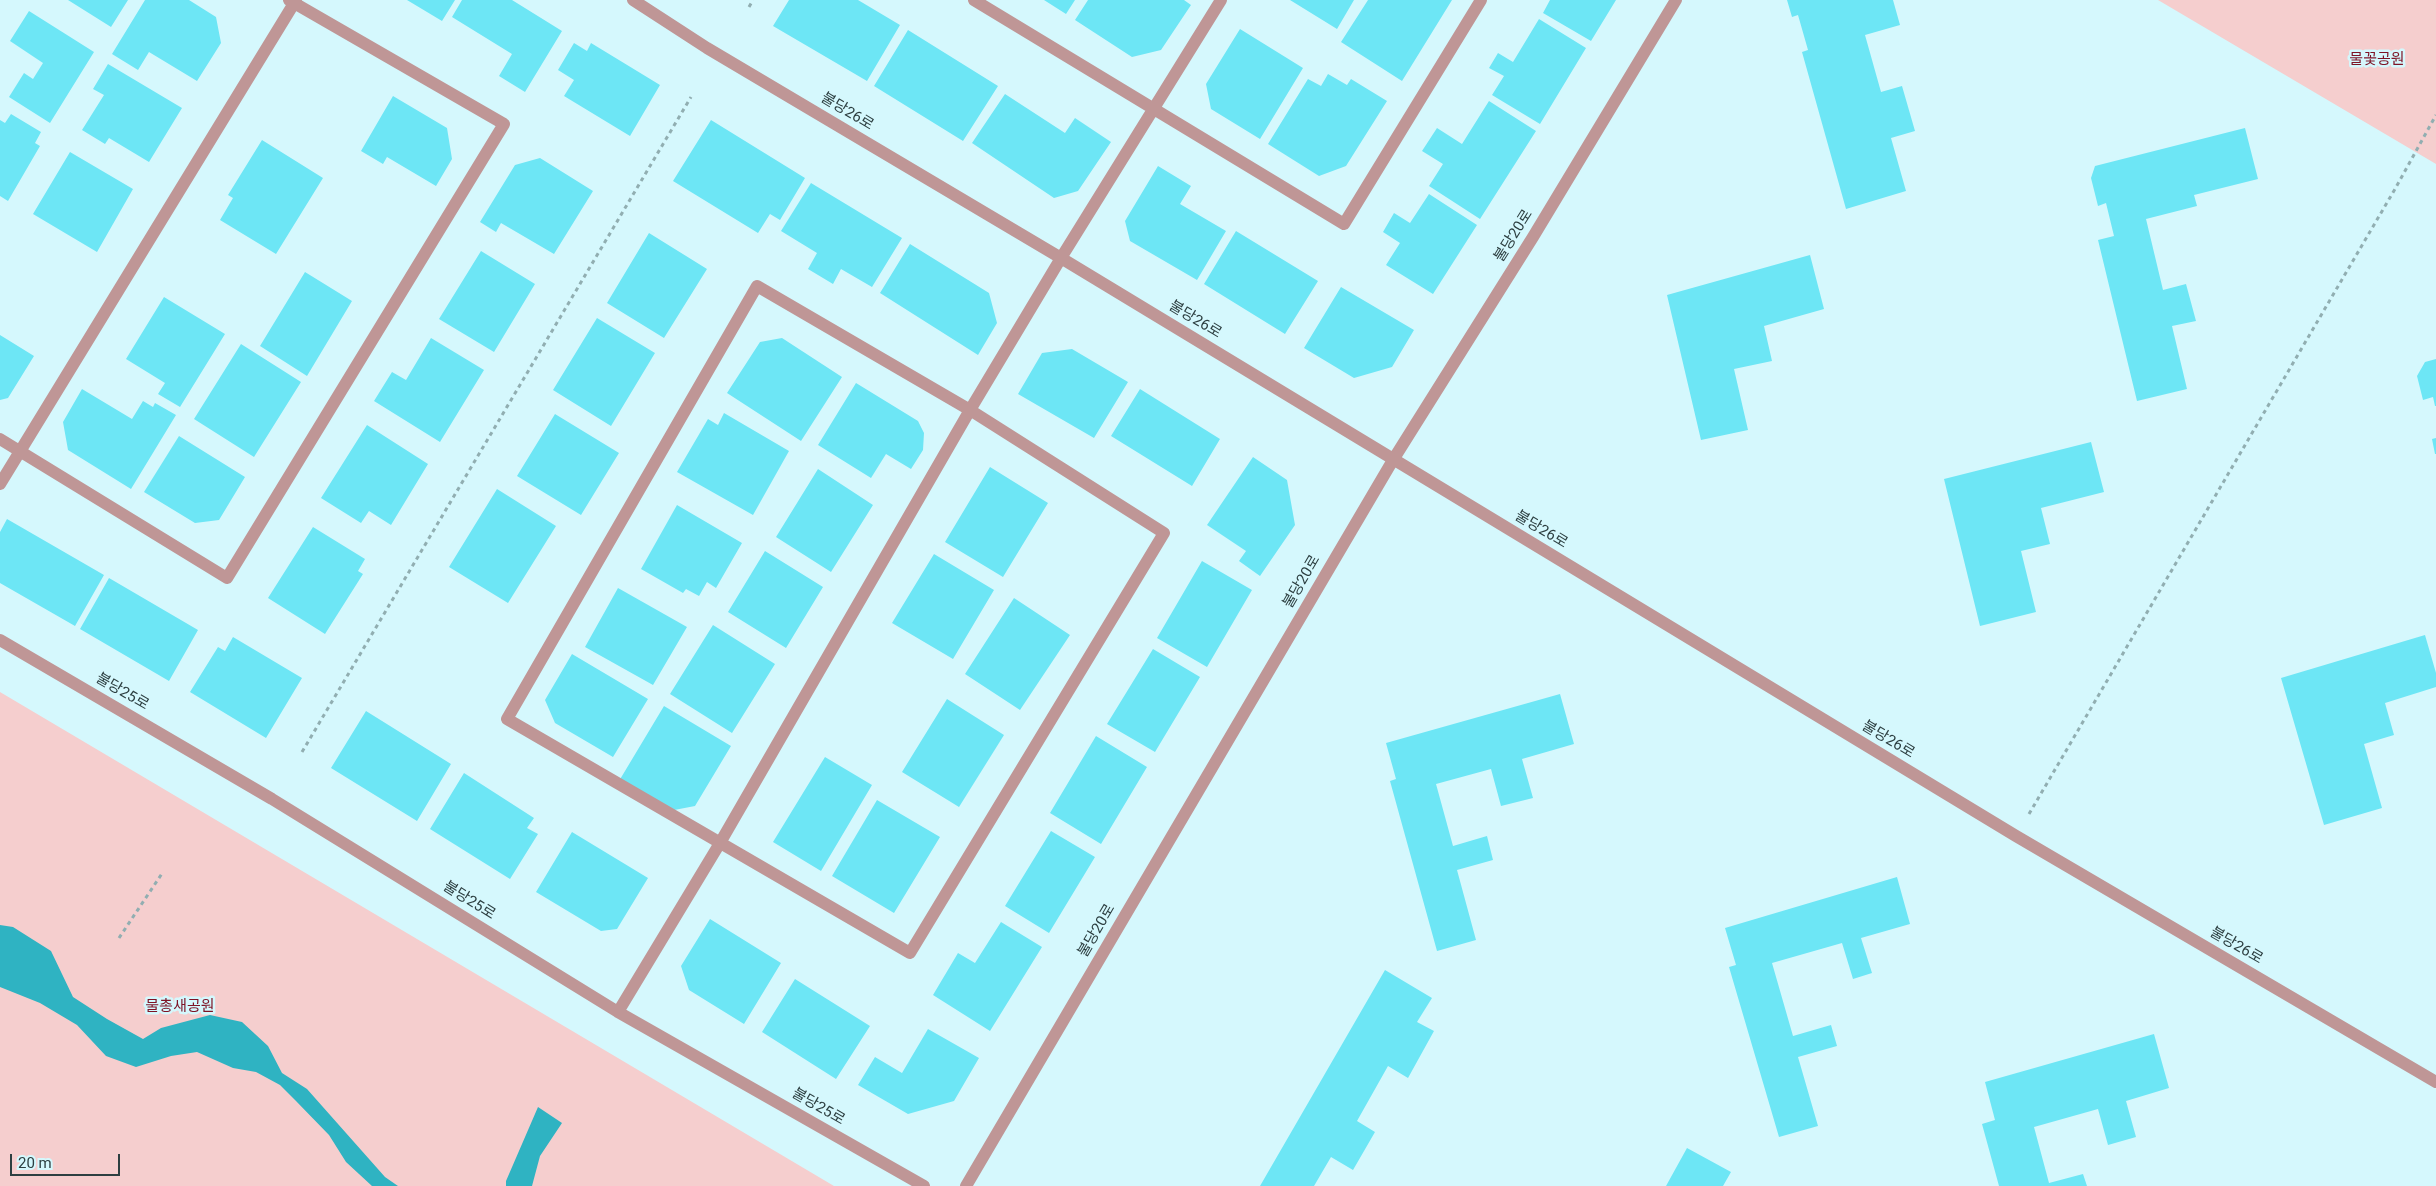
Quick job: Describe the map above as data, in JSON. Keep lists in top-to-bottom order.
{
  "streets": {
    "street": ["불당26로", "불당20로", "불당25로"]
  },
  "crossings": [
    ["불당26로", "불당20로"]
  ],
  "parks": ["물꽃공원", "물총새공원"],
  "scale_bar": "20 m"
}
